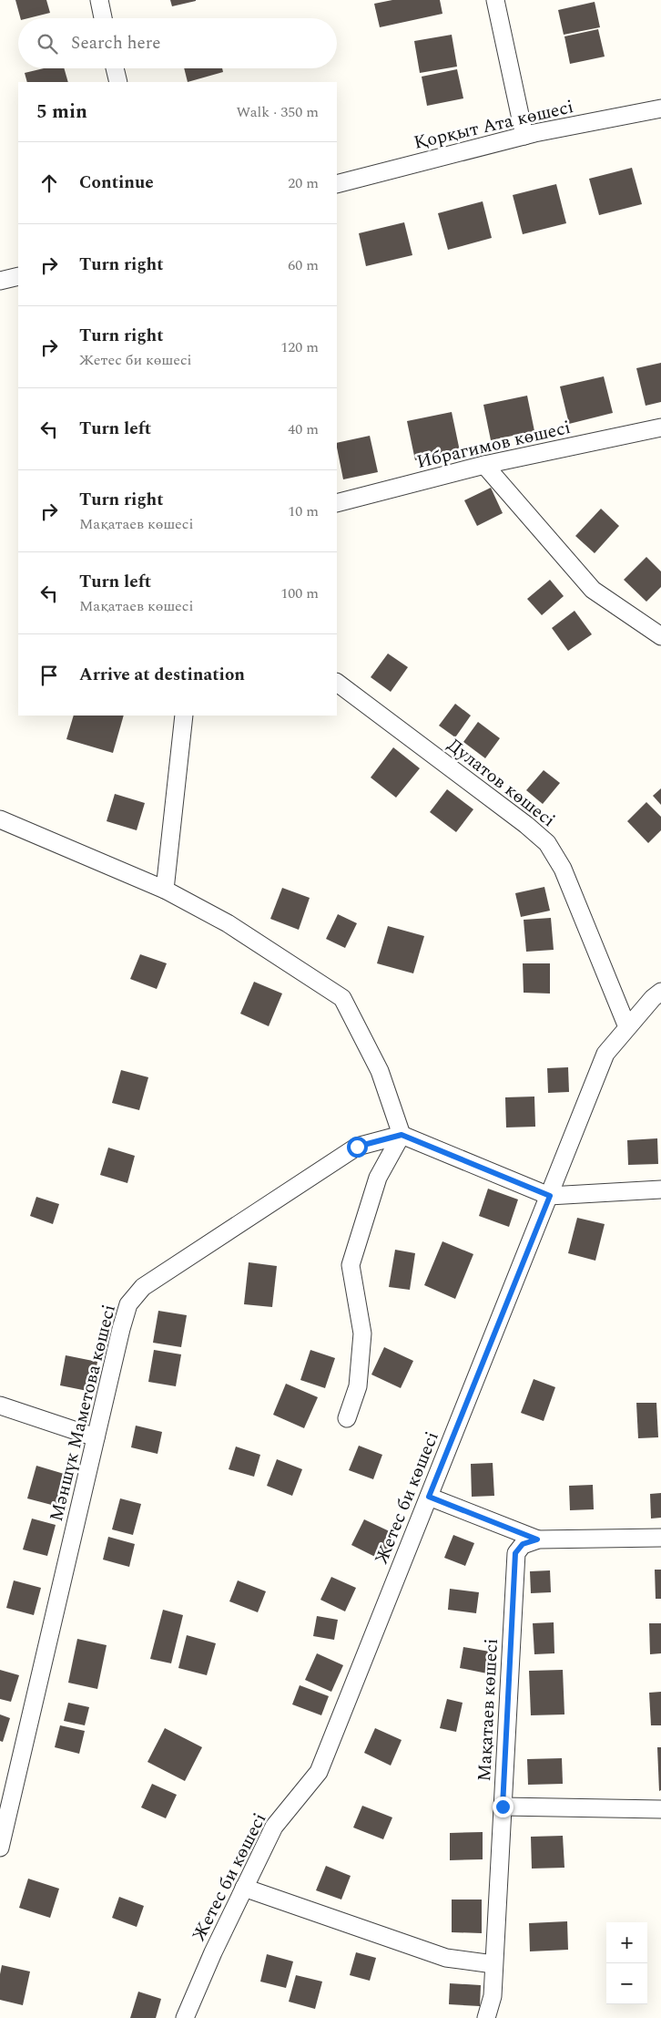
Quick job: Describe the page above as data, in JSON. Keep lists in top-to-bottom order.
{
  "streets": {
    "street": [
      "Қорқыт Ата көшесі",
      "Ибрагимов көшесі",
      "Дулатов көшесі",
      "Мәншүк Маметова көшесі",
      "Жетес би көшесі",
      "Мақатаев көшесі"
    ]
  },
  "crossings": [
    ["Дулатов көшесі", "Жетес би көшесі"]
  ],
  "page": {
    "search": "Search here",
    "heading": ["5 min", "Walk · 350 m"],
    "list": [
      ["Continue", "20 m"],
      ["Turn right", "60 m"],
      ["Turn right", "Жетес би көшесі", "120 m"],
      ["Turn left", "40 m"],
      ["Turn right", "Мақатаев көшесі", "10 m"],
      ["Turn left", "Мақатаев көшесі", "100 m"],
      "Arrive at destination"
    ],
    "map_buttons": ["+", "−"]
  }
}
